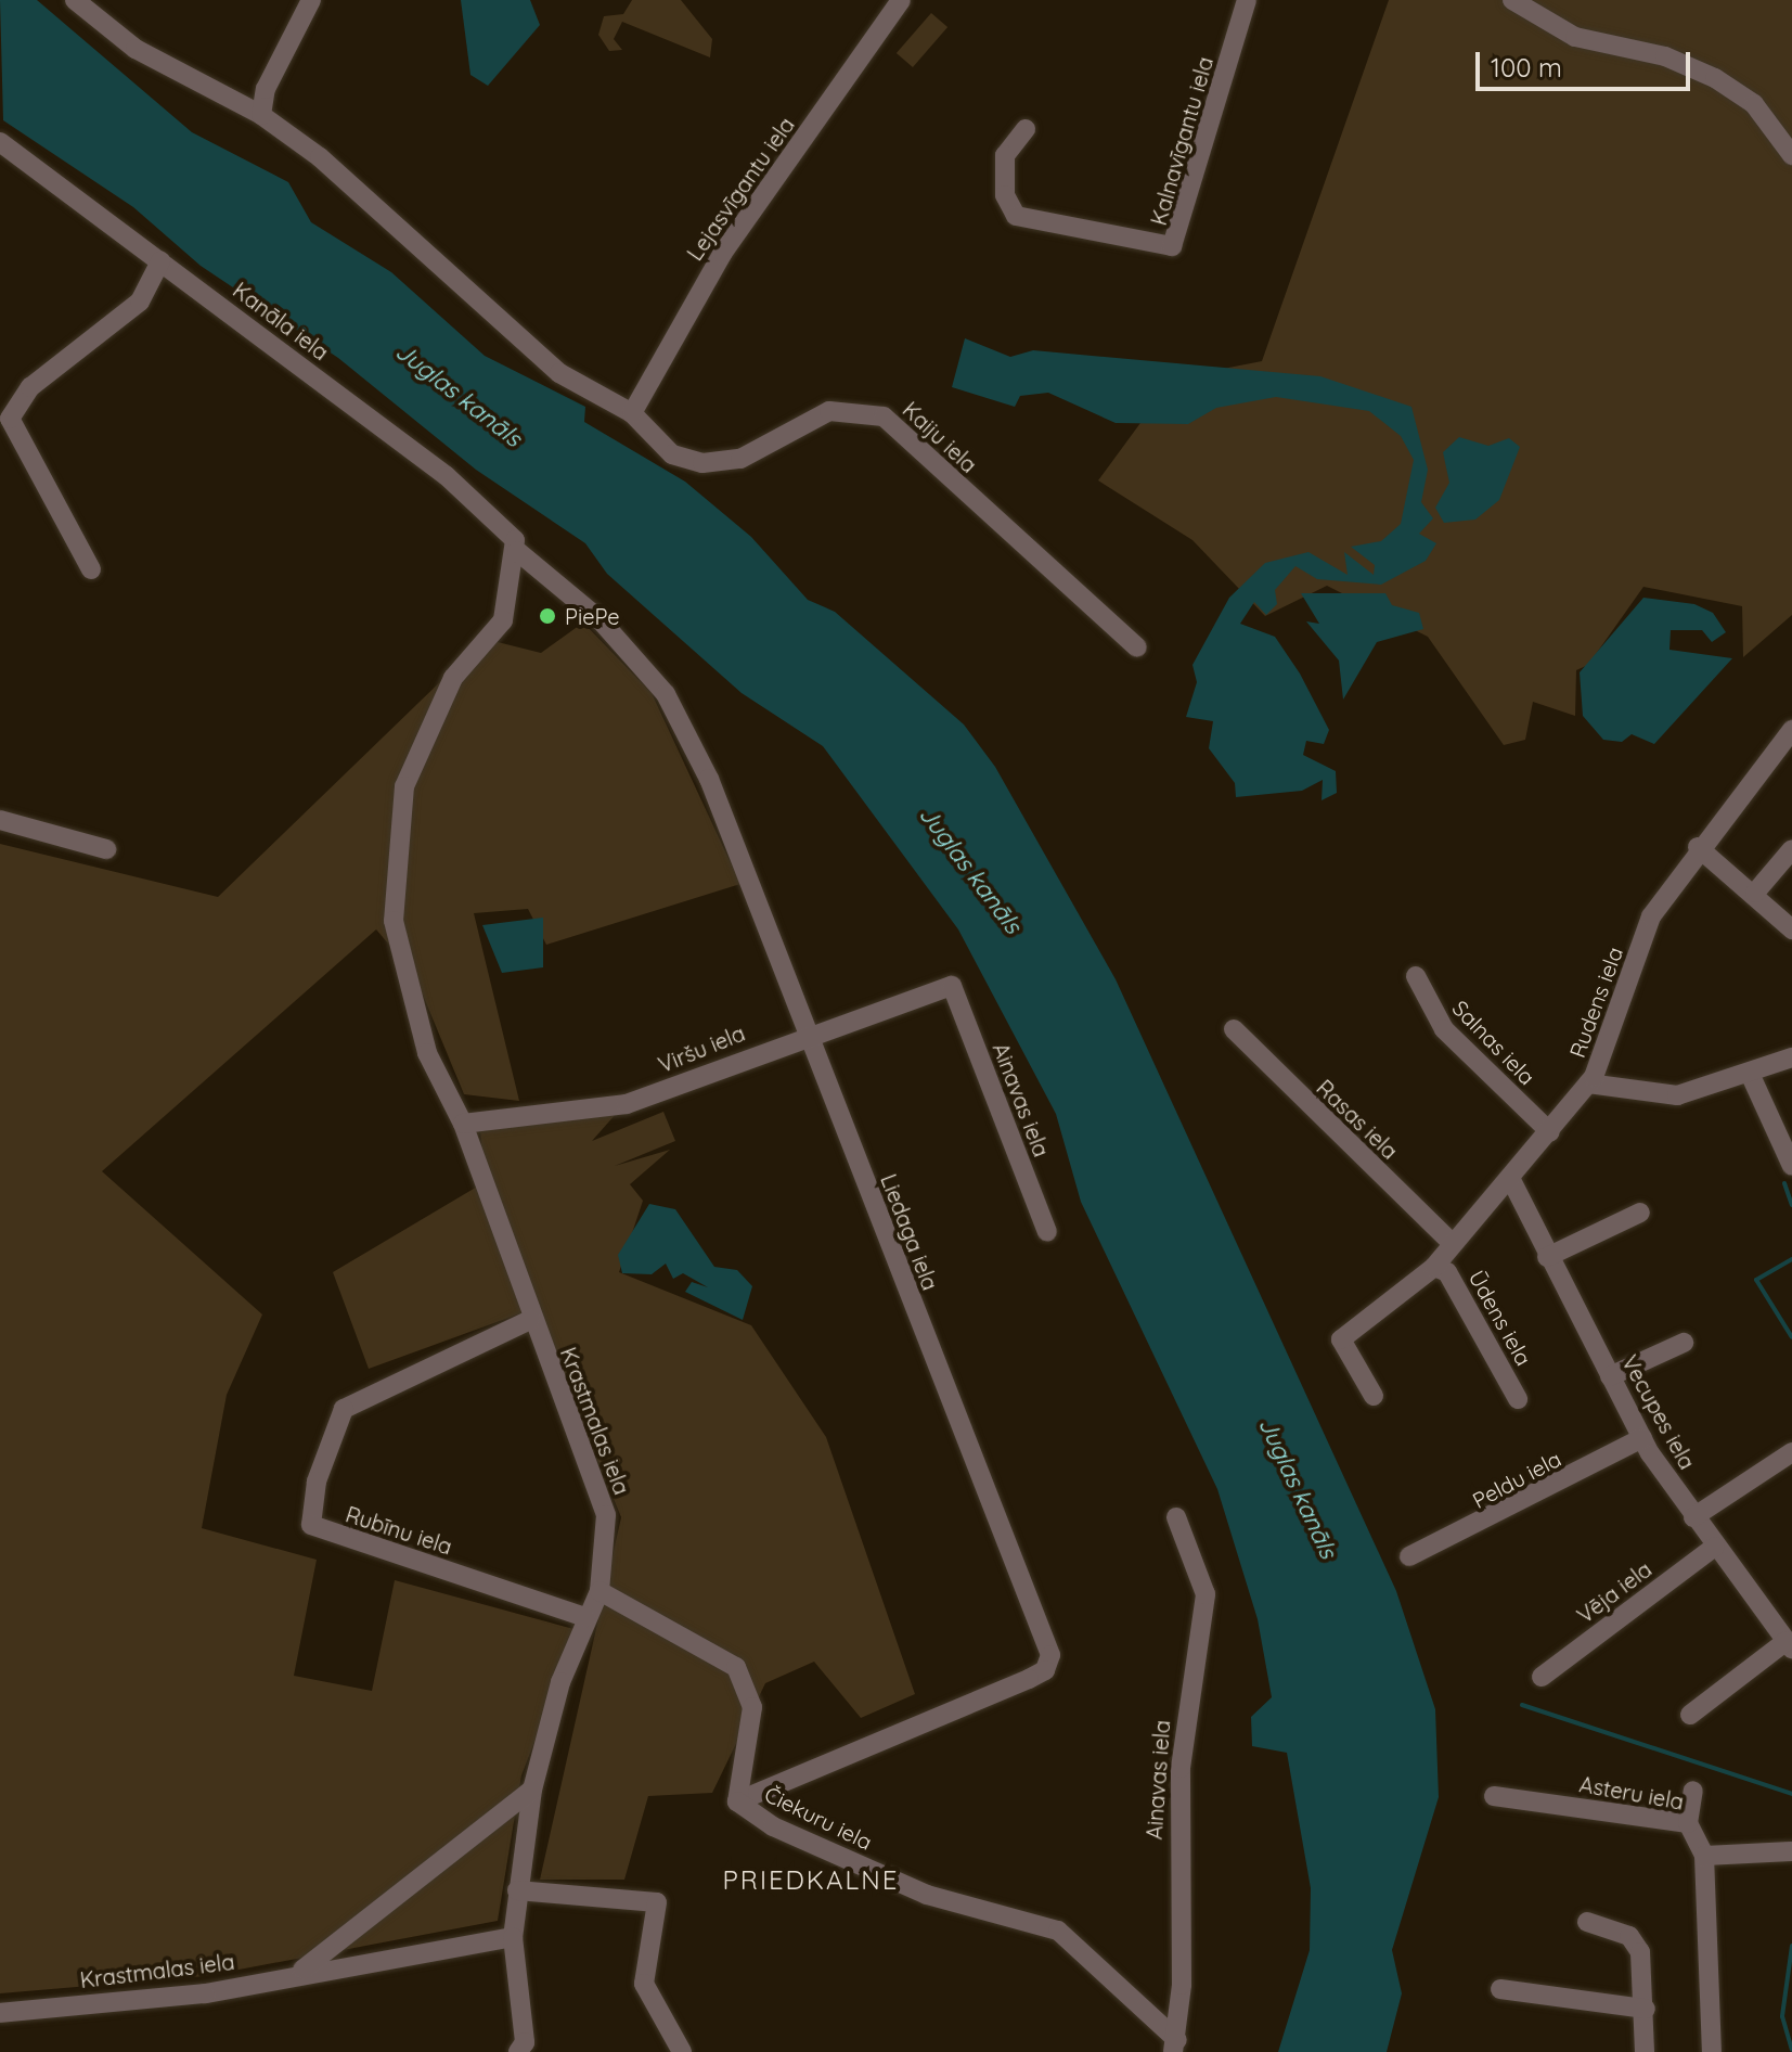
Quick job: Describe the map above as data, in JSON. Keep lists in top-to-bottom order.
{
  "streets": {
    "street": [
      "Kalnavīgantu iela",
      "Lejasvīgantu iela",
      "Kanāla iela",
      "Kaiju iela",
      "Rudens iela",
      "Salnas iela",
      "Viršu iela",
      "Ainavas iela",
      "Rasas iela",
      "Liedaga iela",
      "Ūdens iela",
      "Vecupes iela",
      "Krastmalas iela",
      "Peldu iela",
      "Rubīnu iela",
      "Vēja iela",
      "Asteru iela",
      "Čiekuru iela"
    ]
  },
  "crossings": [
    ["Lejasvīgantu iela", "Kaiju iela"],
    ["Kanāla iela", "Liedaga iela"],
    ["Kanāla iela", "Krastmalas iela"],
    ["Rudens iela", "Salnas iela"],
    ["Rudens iela", "Rasas iela"],
    ["Rudens iela", "Ūdens iela"],
    ["Rudens iela", "Vecupes iela"],
    ["Viršu iela", "Ainavas iela"],
    ["Viršu iela", "Liedaga iela"],
    ["Viršu iela", "Krastmalas iela"],
    ["Ainavas iela", "Čiekuru iela"],
    ["Liedaga iela", "Krastmalas iela"],
    ["Liedaga iela", "Čiekuru iela"],
    ["Vecupes iela", "Peldu iela"],
    ["Vecupes iela", "Vēja iela"],
    ["Krastmalas iela", "Rubīnu iela"],
    ["Krastmalas iela", "Čiekuru iela"]
  ],
  "districts": ["PRIEDKALNE"],
  "water": ["Juglas kanāls"],
  "places": ["PiePe"],
  "scale_bar": "100 m"
}
